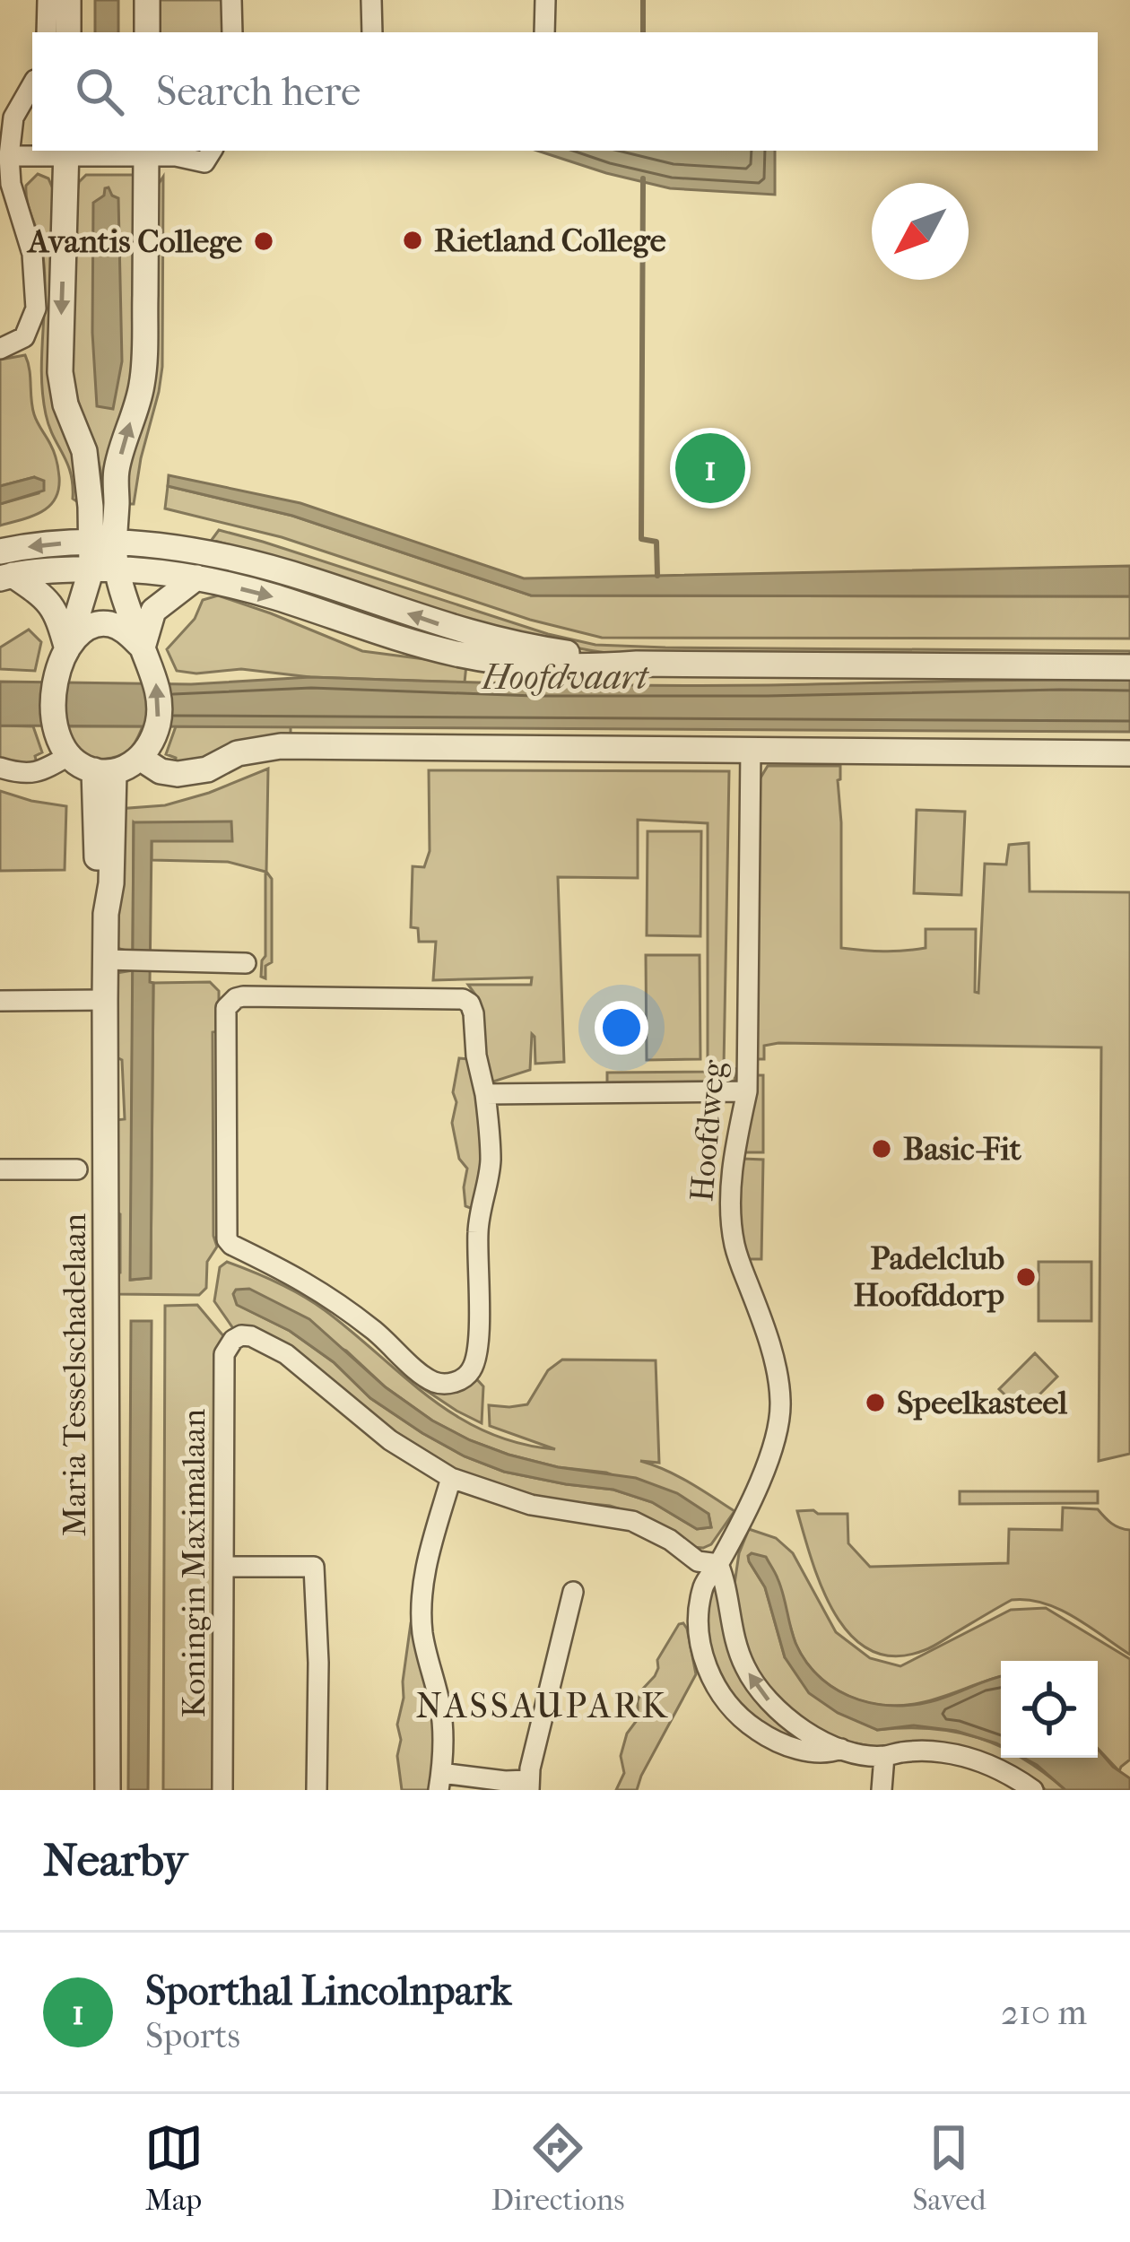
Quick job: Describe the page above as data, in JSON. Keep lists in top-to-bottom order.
{
  "streets": {
    "street": ["Hoofdweg", "Maria Tesselschadelaan", "Koningin Maximalaan"]
  },
  "districts": ["NASSAUPARK"],
  "water": ["Hoofdvaart"],
  "places": [
    "Rietland College",
    "Avantis College",
    "Basic-Fit",
    "Padelclub Hoofddorp",
    "Speelkasteel"
  ],
  "north": "bottom left",
  "page": {
    "search": "Search here",
    "pins": "1",
    "heading": "Nearby",
    "list": [
      {
        "mark": "1",
        "name": "Sporthal Lincolnpark",
        "note": "Sports",
        "value": "210 m"
      }
    ],
    "nav": ["Map", "Directions", "Saved"]
  }
}
